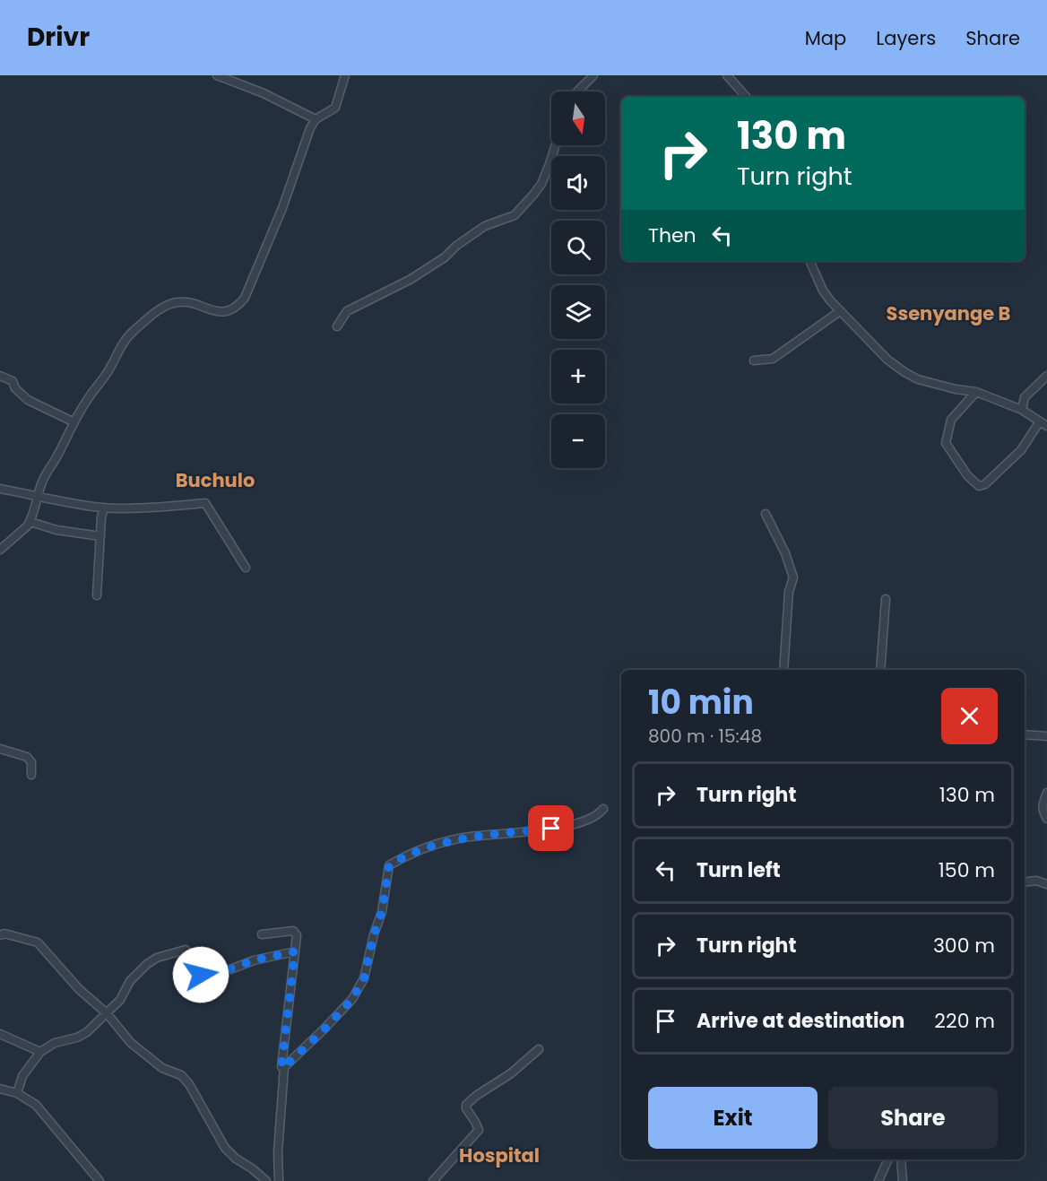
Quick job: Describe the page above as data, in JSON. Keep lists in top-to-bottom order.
{
  "districts": ["Ssenyange B", "Buchulo", "Hospital"],
  "north": "bottom",
  "page": {
    "header": "Drivr",
    "nav": ["Map", "Layers", "Share"],
    "map_buttons": ["+", "−"],
    "turn": ["130 m", "Turn right"],
    "then": "Then",
    "heading": ["10 min", "800 m · 15:48"],
    "list": [
      {
        "name": "Turn right",
        "value": "130 m"
      },
      {
        "name": "Turn left",
        "value": "150 m"
      },
      {
        "name": "Turn right",
        "value": "300 m"
      },
      {
        "name": "Arrive at destination",
        "value": "220 m"
      }
    ],
    "buttons": ["Exit", "Share"]
  }
}
